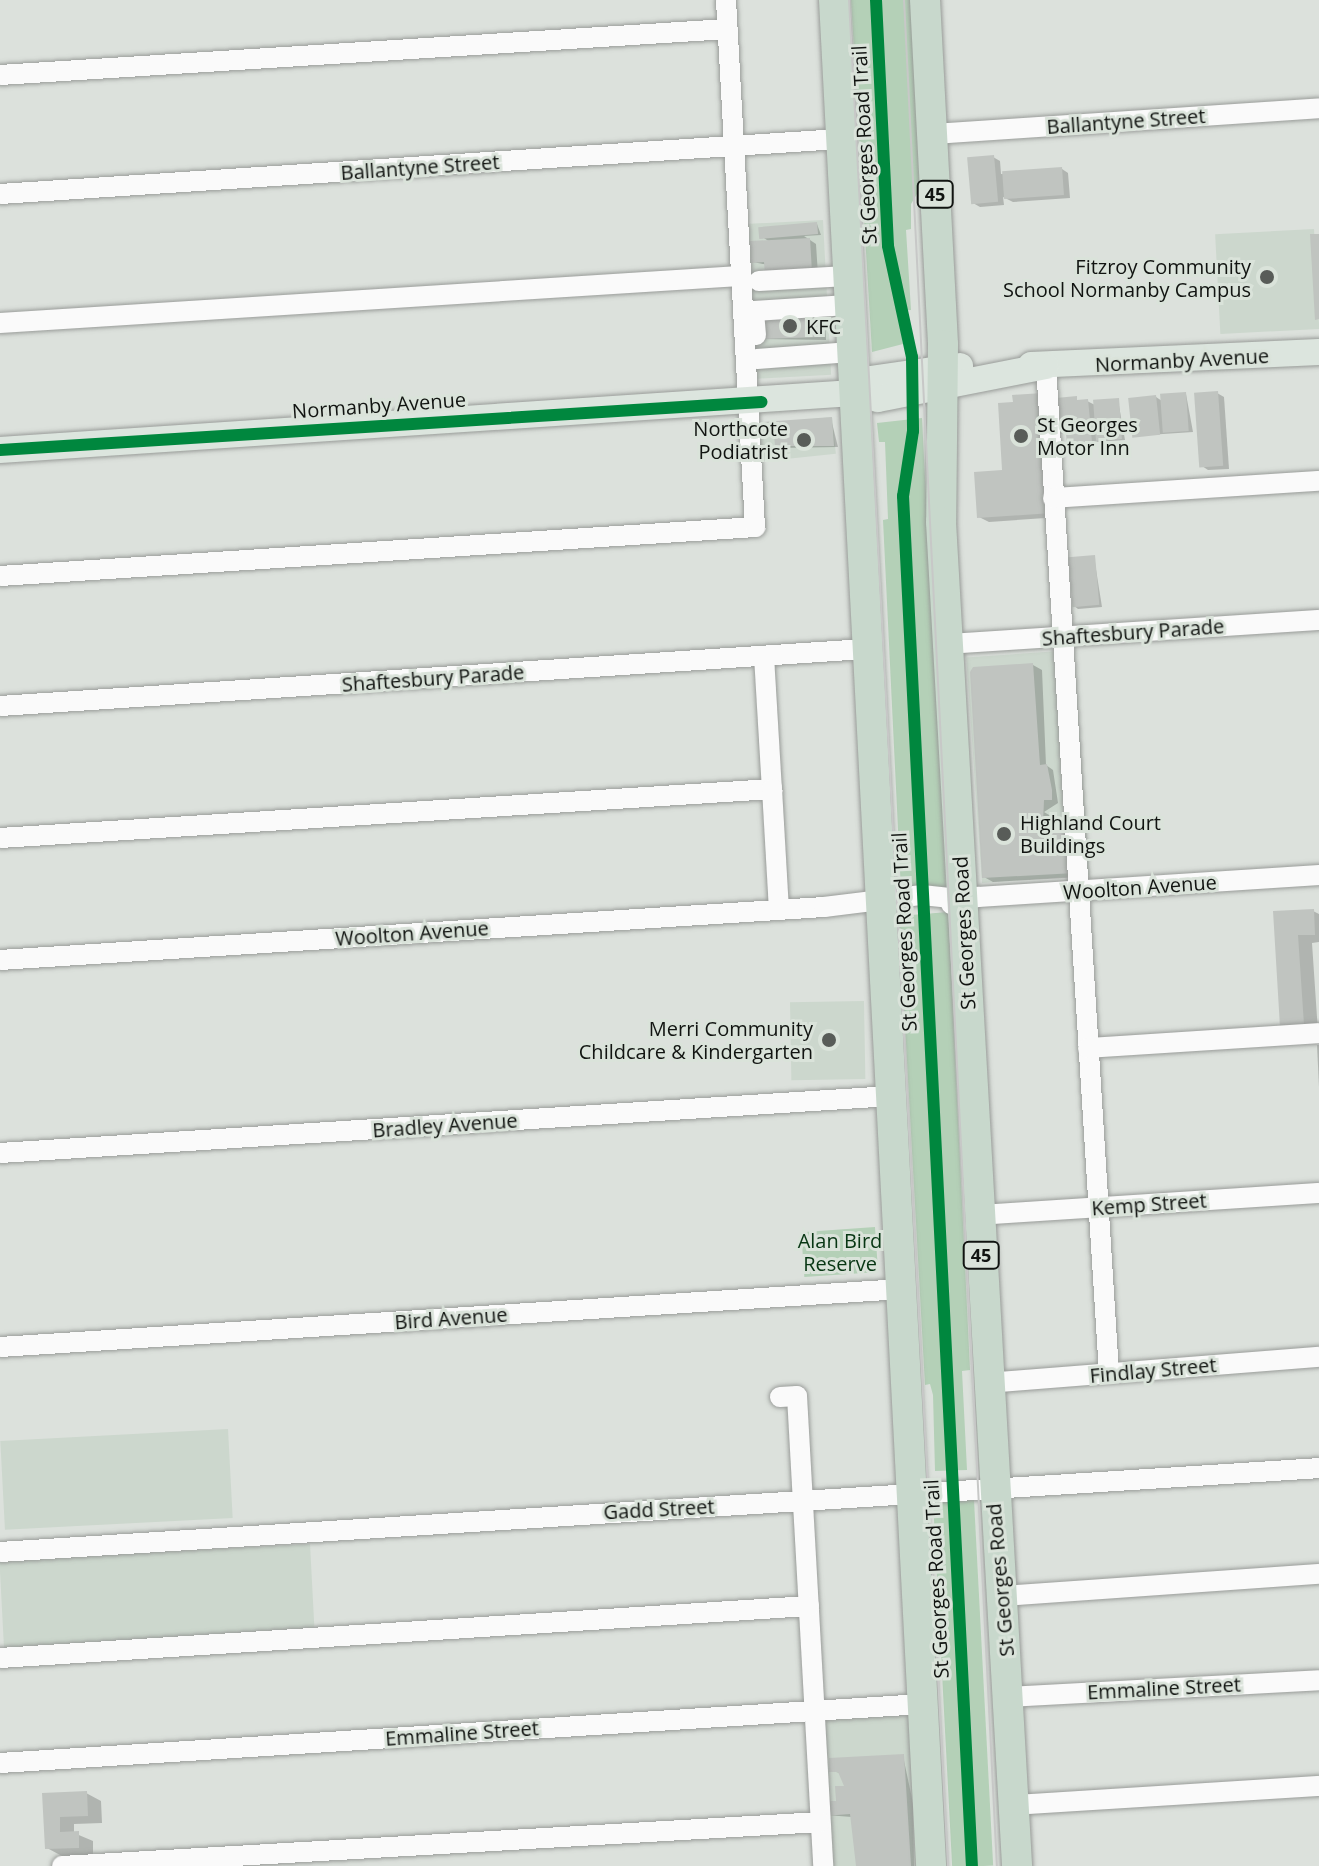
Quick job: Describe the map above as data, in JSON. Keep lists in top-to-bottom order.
{
  "streets": {
    "highway": ["45", "St Georges Road"],
    "main road": ["Normanby Avenue"],
    "street": [
      "Ballantyne Street",
      "Shaftesbury Parade",
      "Woolton Avenue",
      "Bradley Avenue",
      "Kemp Street",
      "Bird Avenue",
      "Findlay Street",
      "Gadd Street",
      "Emmaline Street"
    ],
    "cycle path": ["St Georges Road Trail"]
  },
  "crossings": [
    ["Ballantyne Street", "St Georges Road"],
    ["Normanby Avenue", "St Georges Road"],
    ["Shaftesbury Parade", "St Georges Road"],
    ["Woolton Avenue", "St Georges Road"],
    ["St Georges Road", "Kemp Street"],
    ["St Georges Road", "Findlay Street"],
    ["St Georges Road", "Gadd Street"],
    ["St Georges Road", "Emmaline Street"]
  ],
  "parks": ["Alan Bird Reserve"],
  "places": [
    "Fitzroy Community School Normanby Campus",
    "KFC",
    "St Georges Motor Inn",
    "Northcote Podiatrist",
    "Highland Court Buildings",
    "Merri Community Childcare & Kindergarten"
  ]
}
